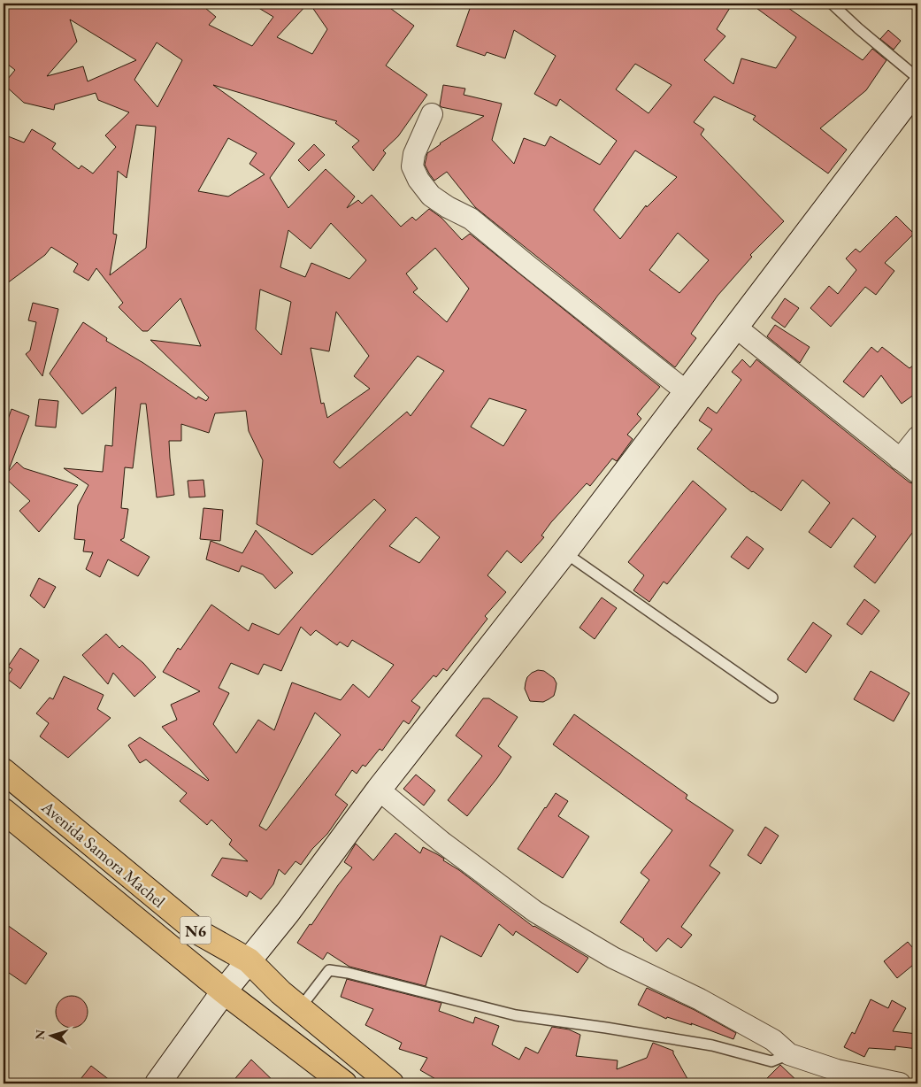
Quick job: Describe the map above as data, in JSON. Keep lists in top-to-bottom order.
{
  "streets": {
    "highway": ["Avenida Samora Machel", "N6"]
  },
  "north": "left"
}
